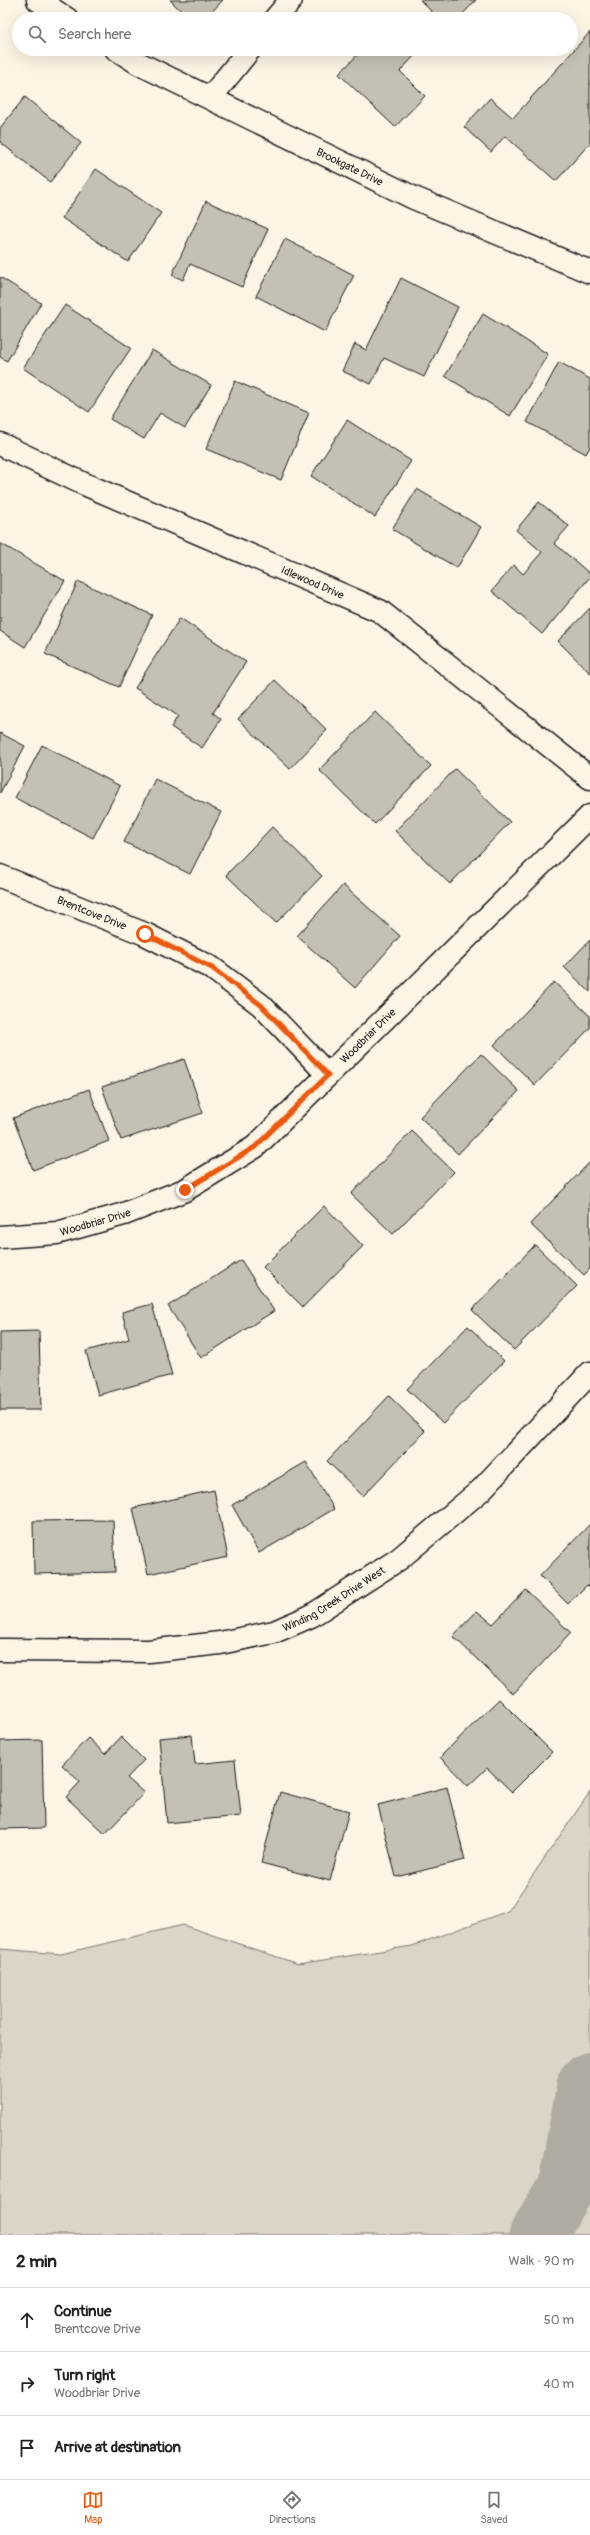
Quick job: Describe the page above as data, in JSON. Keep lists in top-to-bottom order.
{
  "streets": {
    "street": [
      "Brookgate Drive",
      "Idlewood Drive",
      "Brentcove Drive",
      "Woodbriar Drive",
      "Winding Creek Drive West"
    ]
  },
  "crossings": [
    ["Brentcove Drive", "Woodbriar Drive"]
  ],
  "page": {
    "search": "Search here",
    "heading": ["2 min", "Walk · 90 m"],
    "list": [
      ["Continue", "Brentcove Drive", "50 m"],
      ["Turn right", "Woodbriar Drive", "40 m"],
      "Arrive at destination"
    ],
    "nav": ["Map", "Directions", "Saved"]
  }
}
